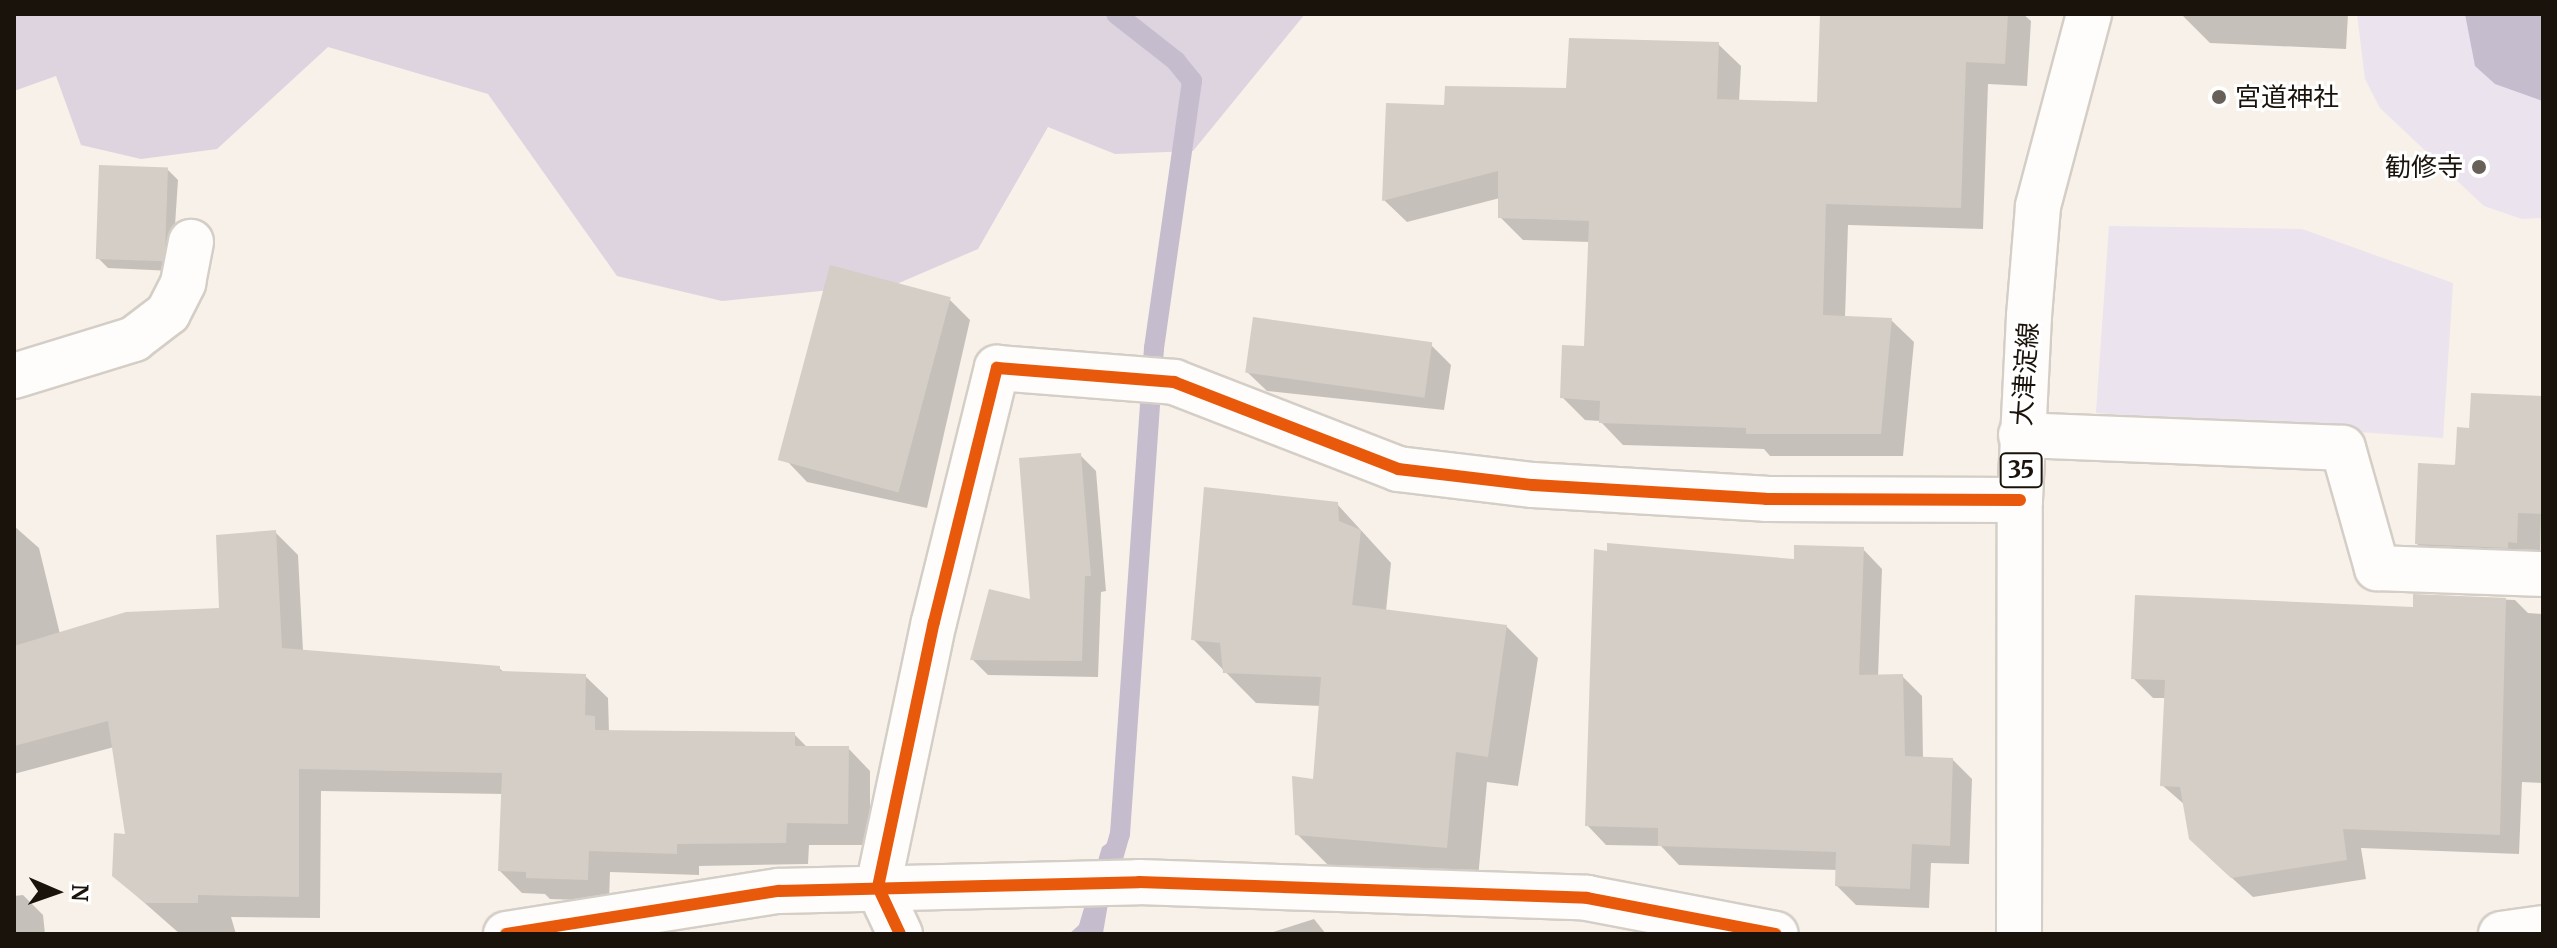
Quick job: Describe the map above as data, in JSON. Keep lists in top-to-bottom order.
{
  "streets": {
    "street": ["大津淀線", "35"]
  },
  "places": ["宮道神社", "勧修寺"],
  "north": "right"
}
